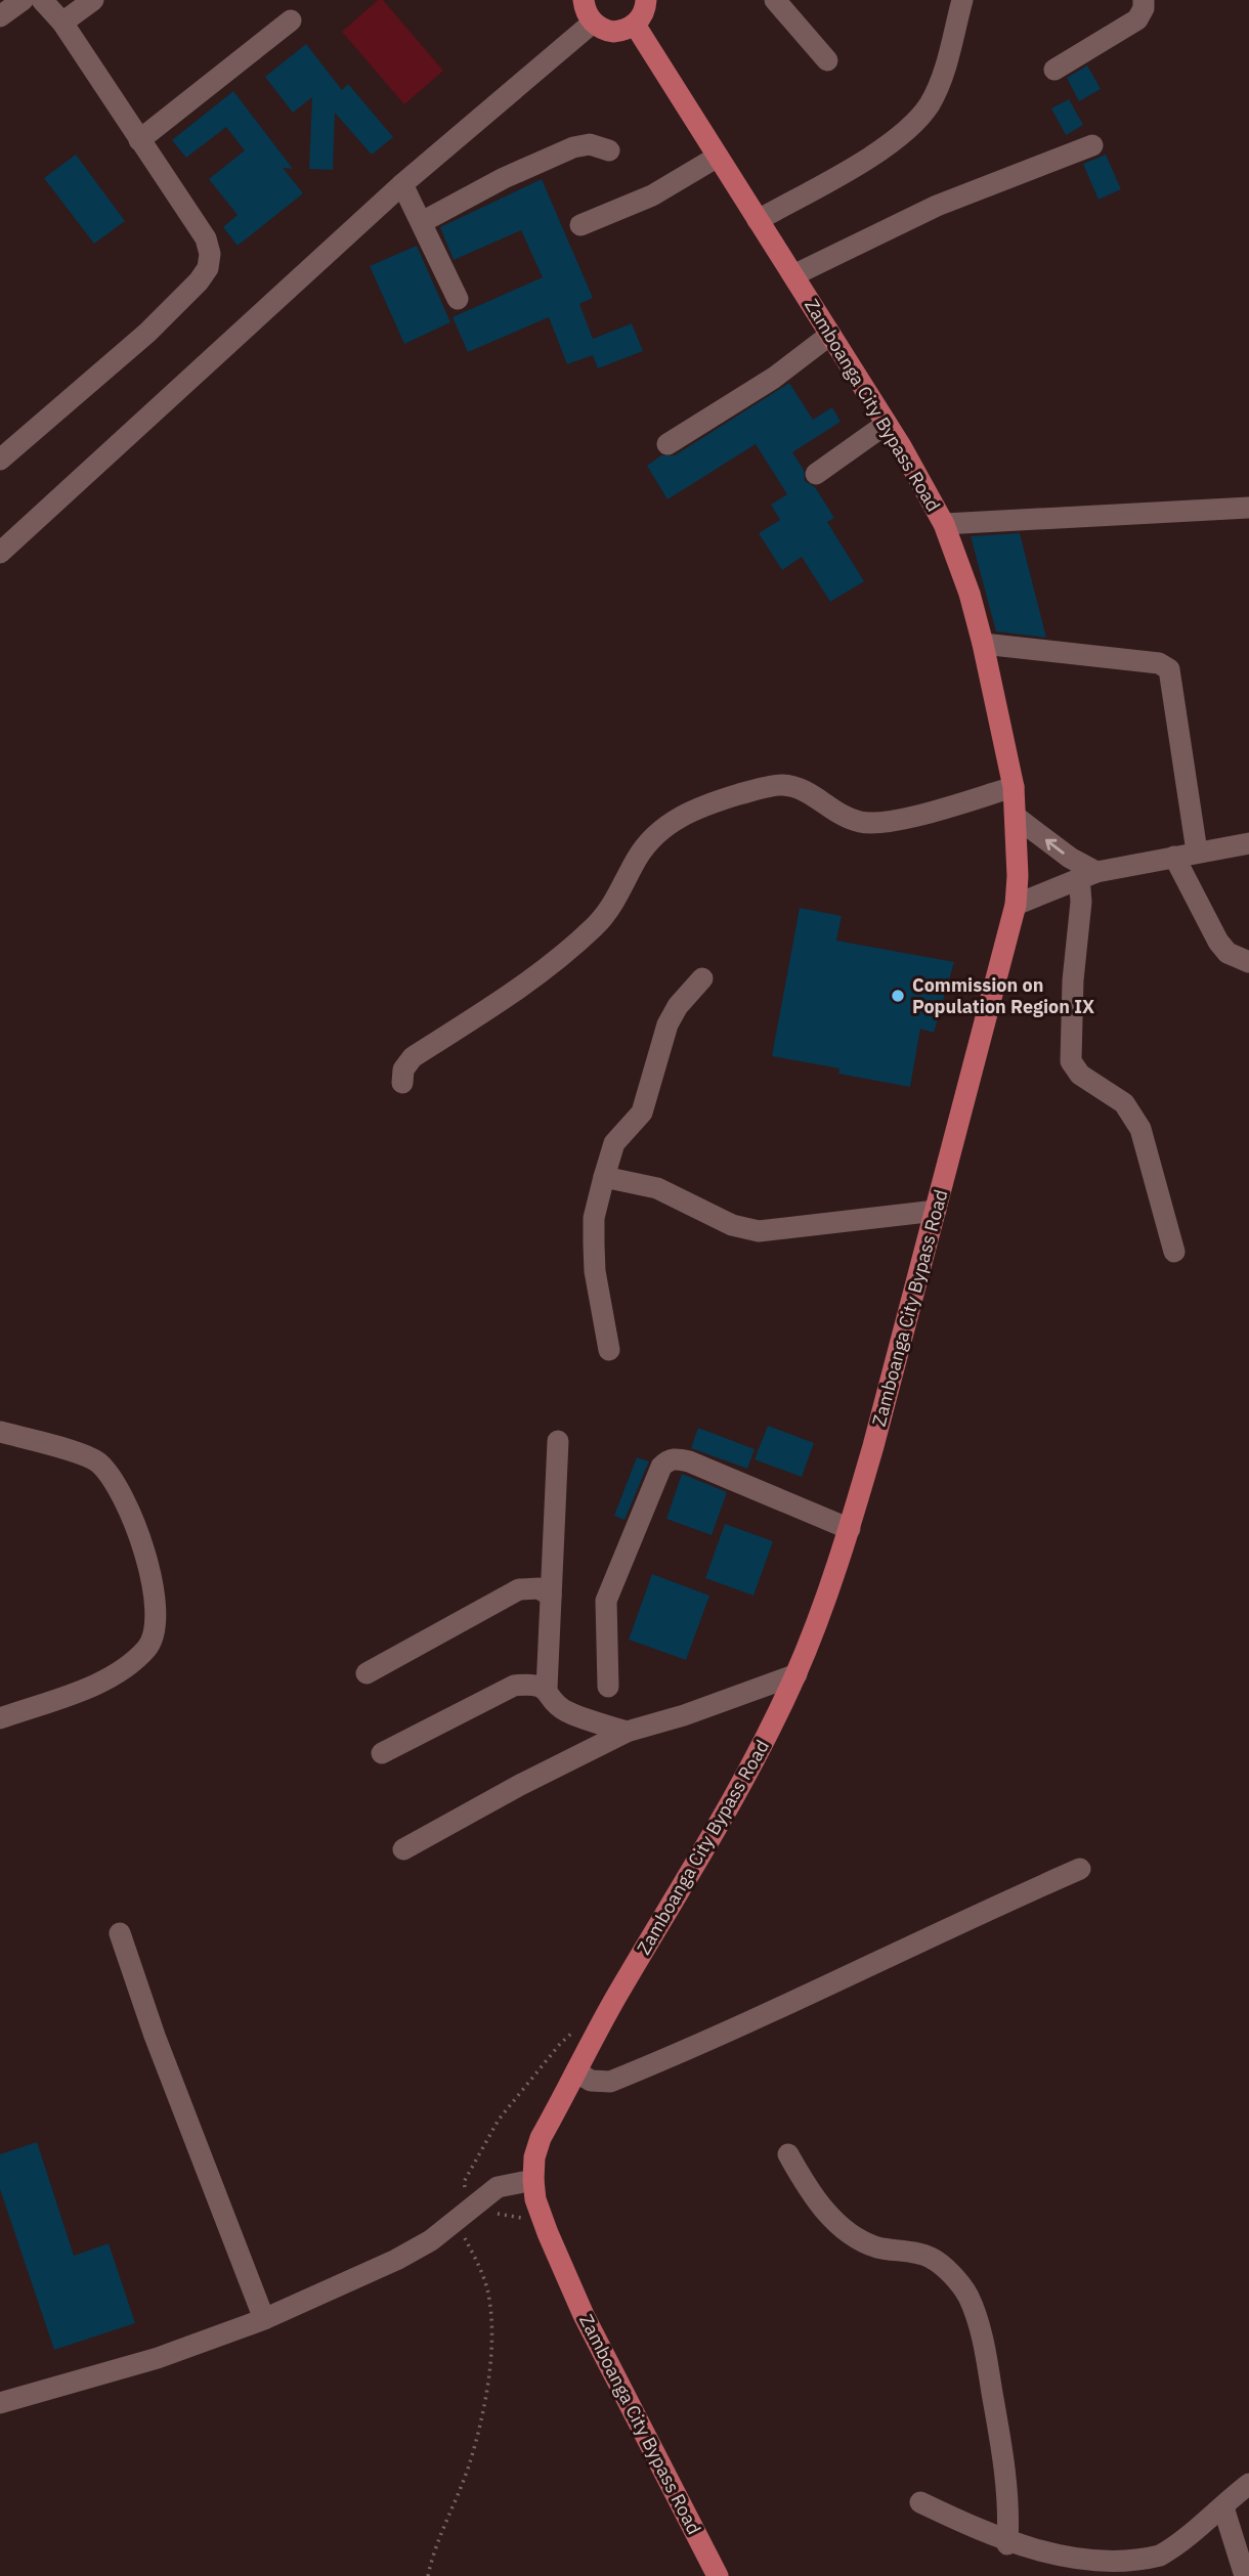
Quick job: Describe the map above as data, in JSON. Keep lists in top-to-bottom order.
{
  "streets": {
    "main road": ["Zamboanga City Bypass Road"]
  },
  "places": ["Commission on Population Region IX"]
}
